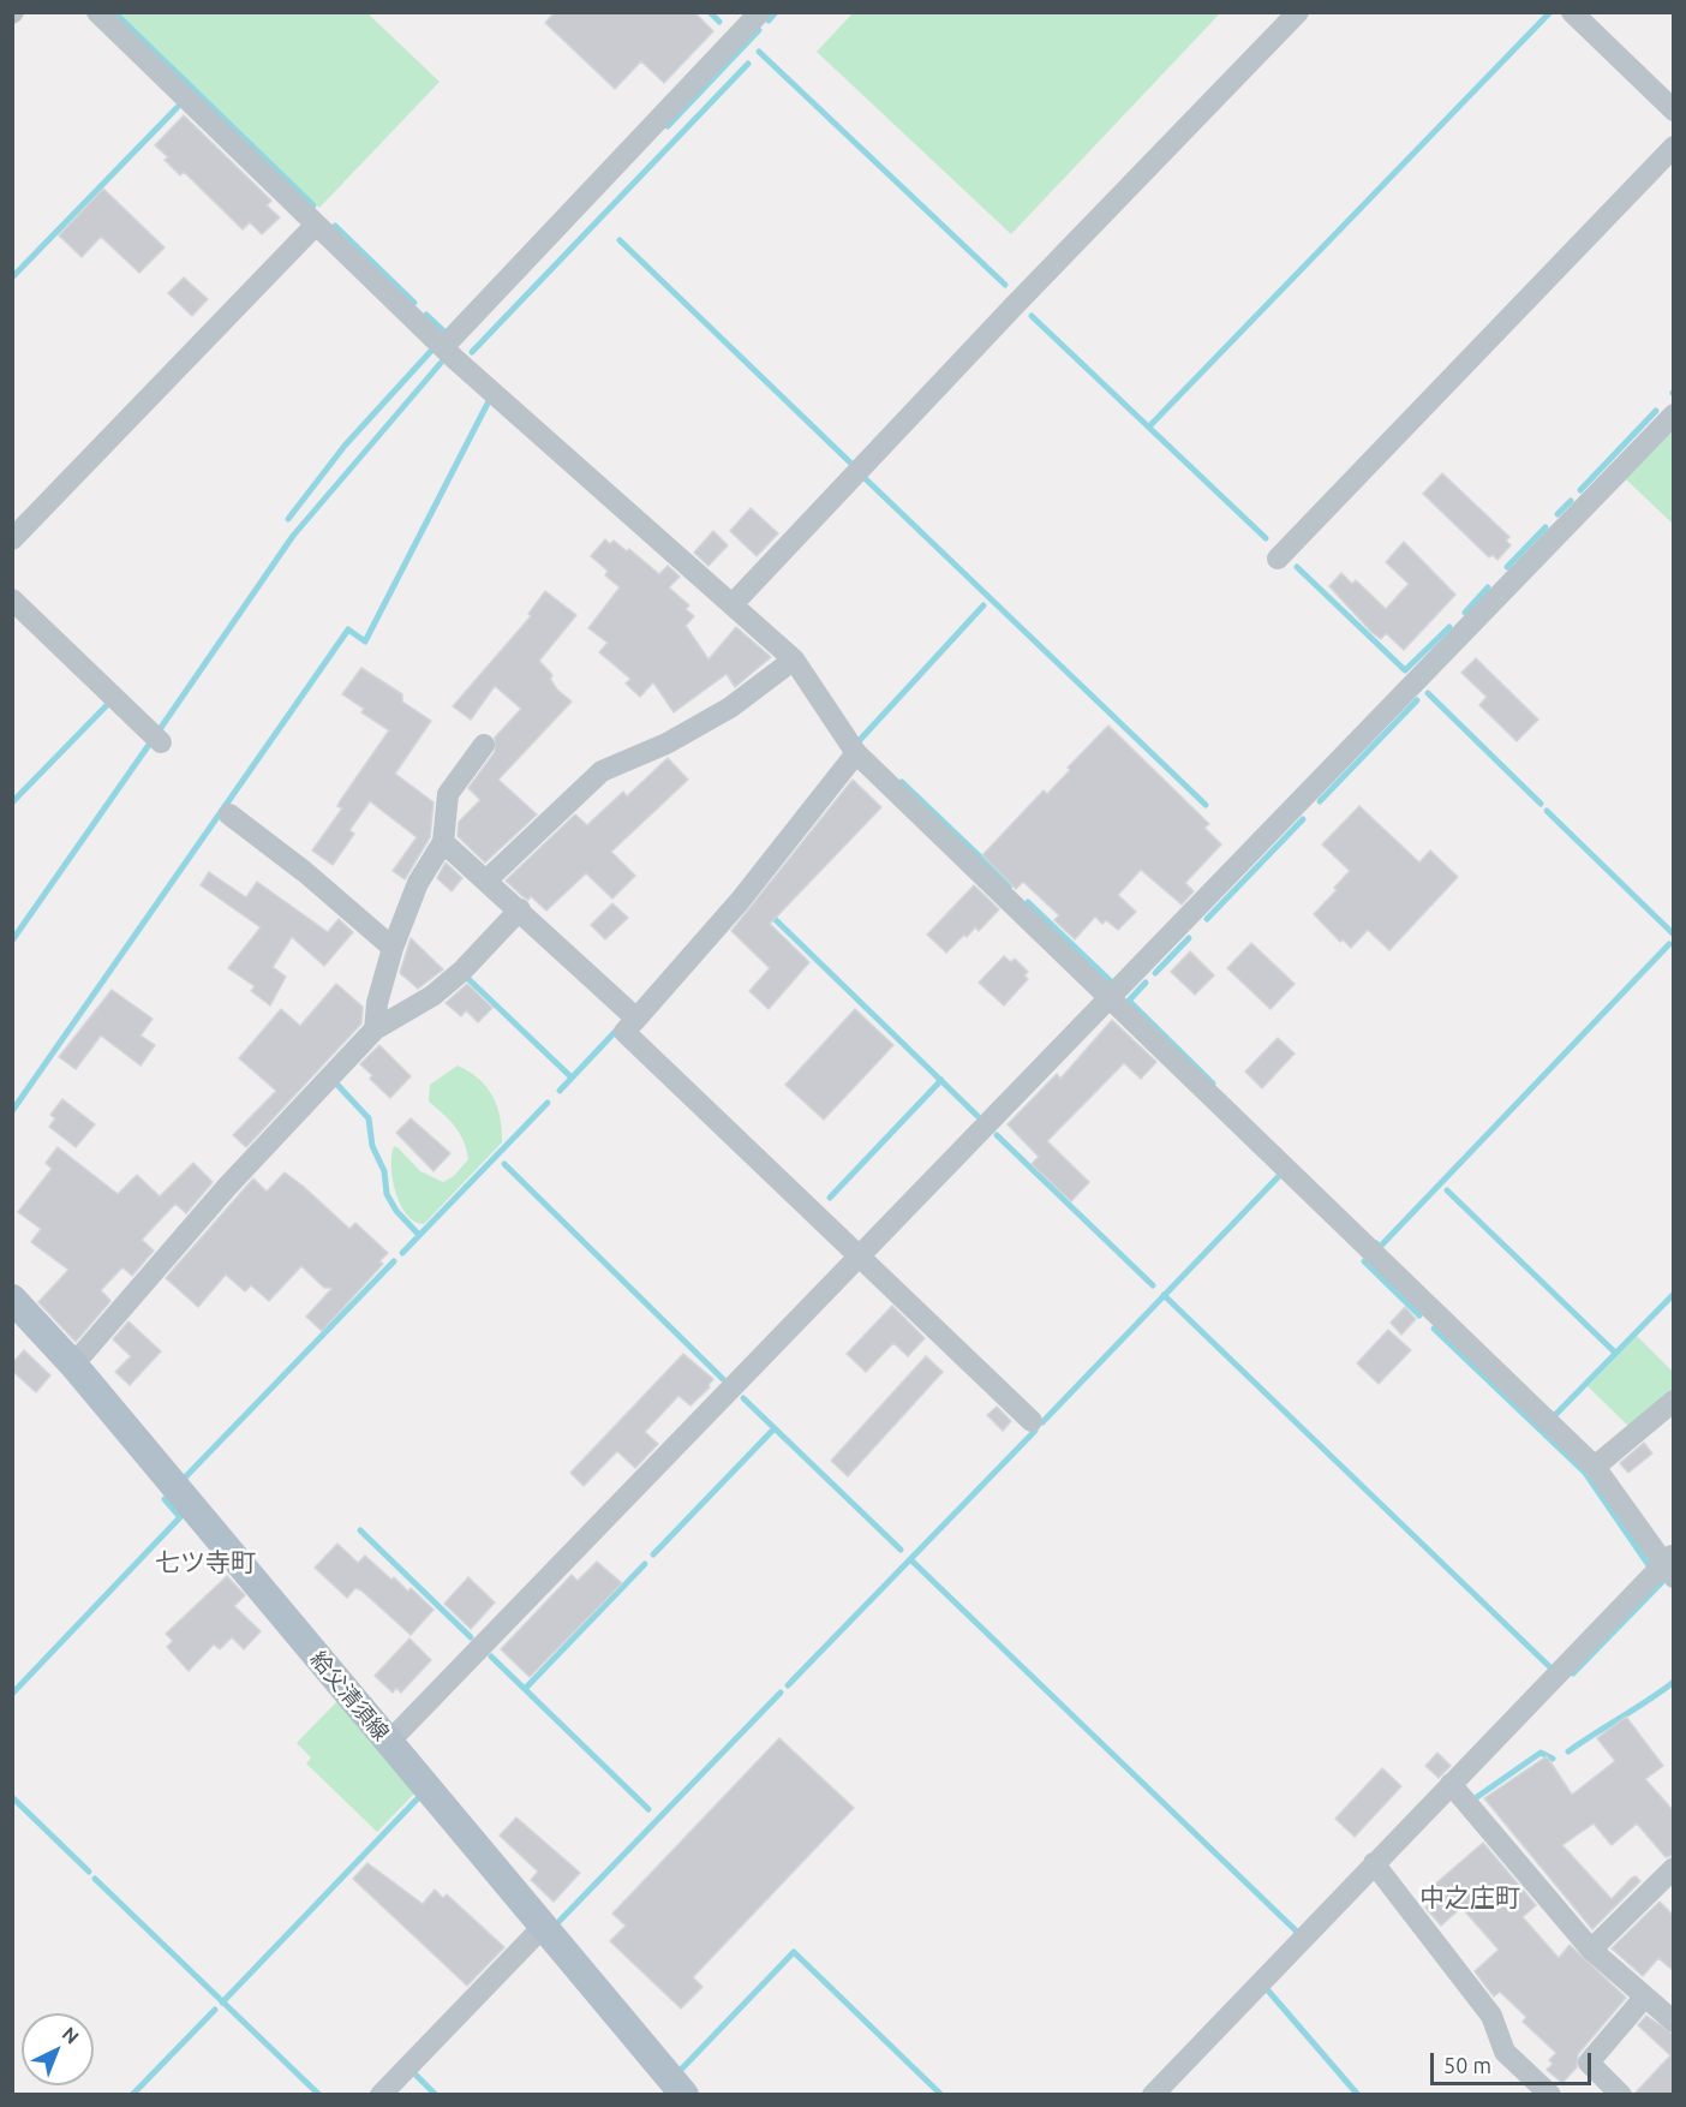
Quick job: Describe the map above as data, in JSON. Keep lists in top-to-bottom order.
{
  "streets": {
    "main road": ["給父清須線"]
  },
  "districts": ["七ツ寺町", "中之庄町"],
  "scale_bar": "50 m",
  "north": "top right"
}
